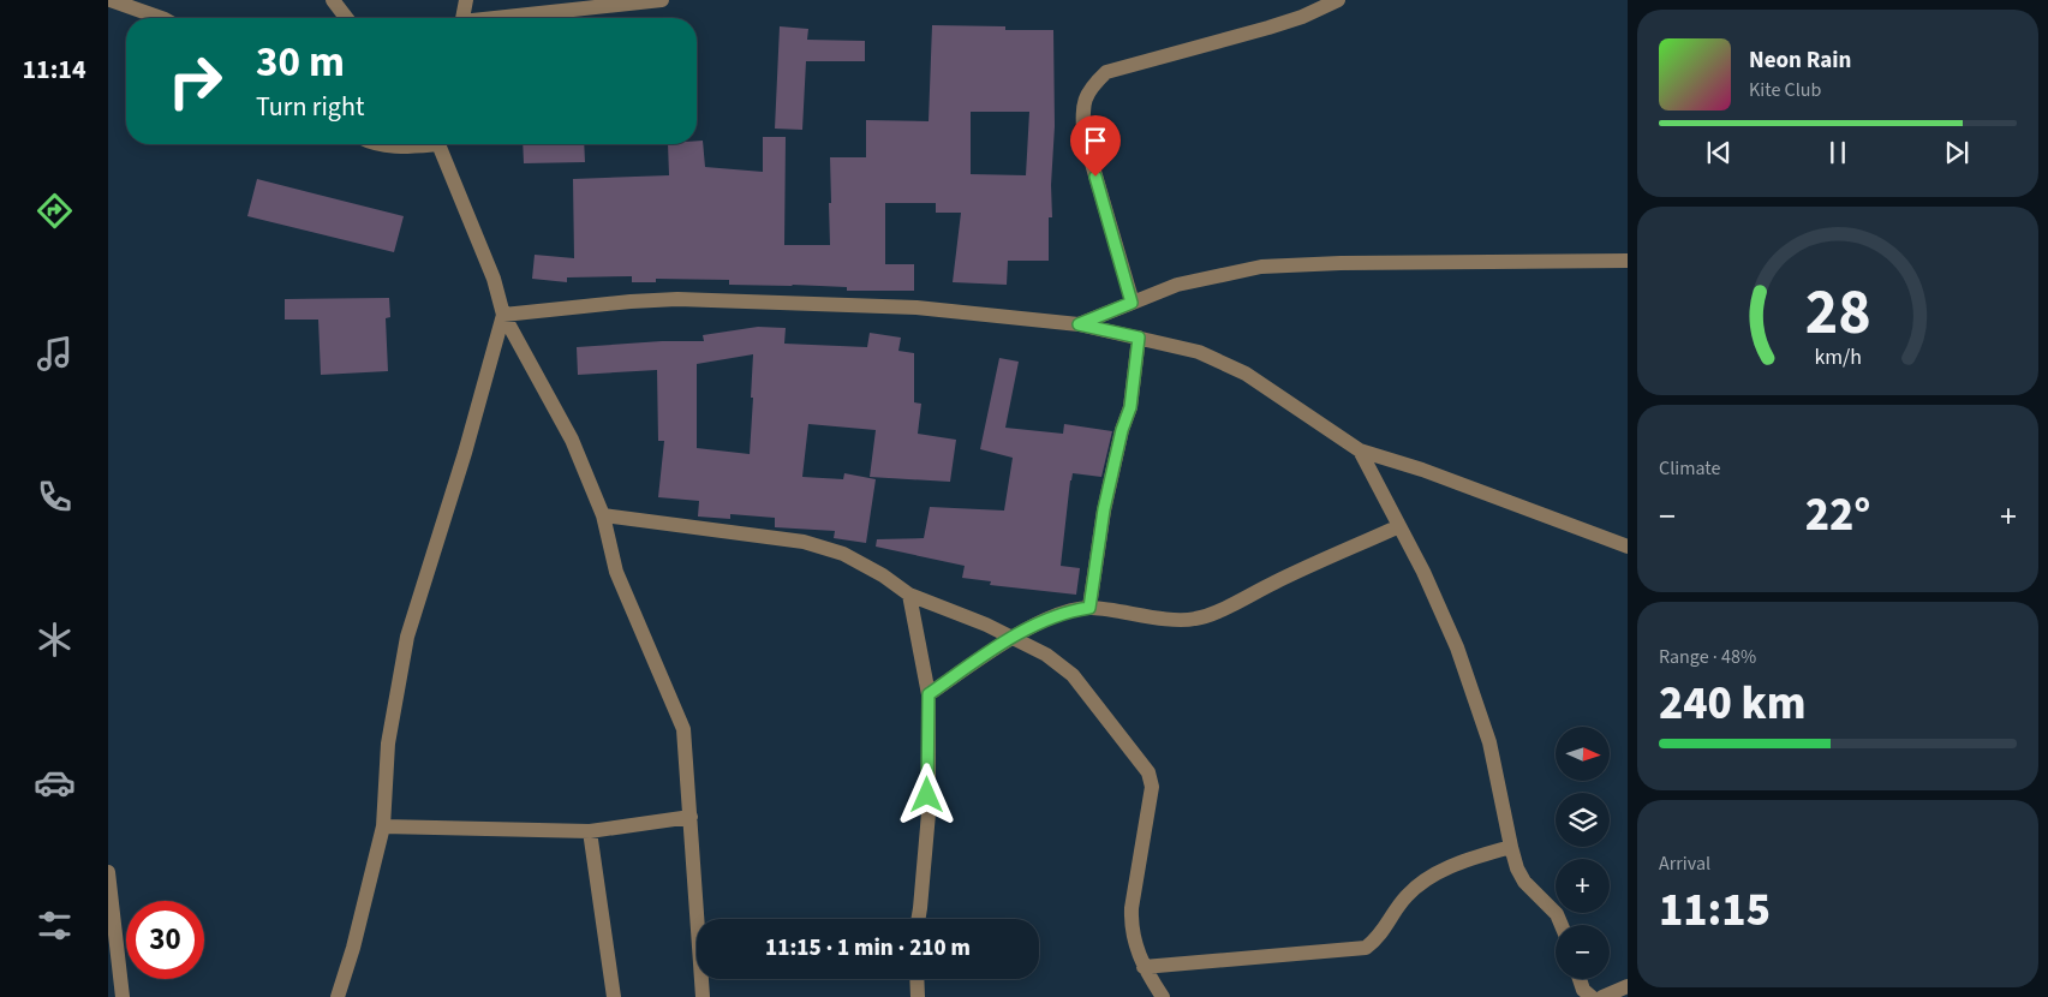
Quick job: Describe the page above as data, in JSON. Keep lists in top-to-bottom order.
{
  "north": "right",
  "page": {
    "tabs": "11:14",
    "turn": ["30 m", "Turn right"],
    "song": ["Neon Rain", "Kite Club"],
    "tile": [
      "Climate",
      ["Range · 48%", "240 km"],
      ["Arrival", "11:15"]
    ],
    "heat": ["−", "22°", "+"],
    "map_buttons": ["+", "−"],
    "limit": "30",
    "trip": "11:15 · 1 min · 210 m",
    "gauge": ["28", "km/h"]
  }
}
